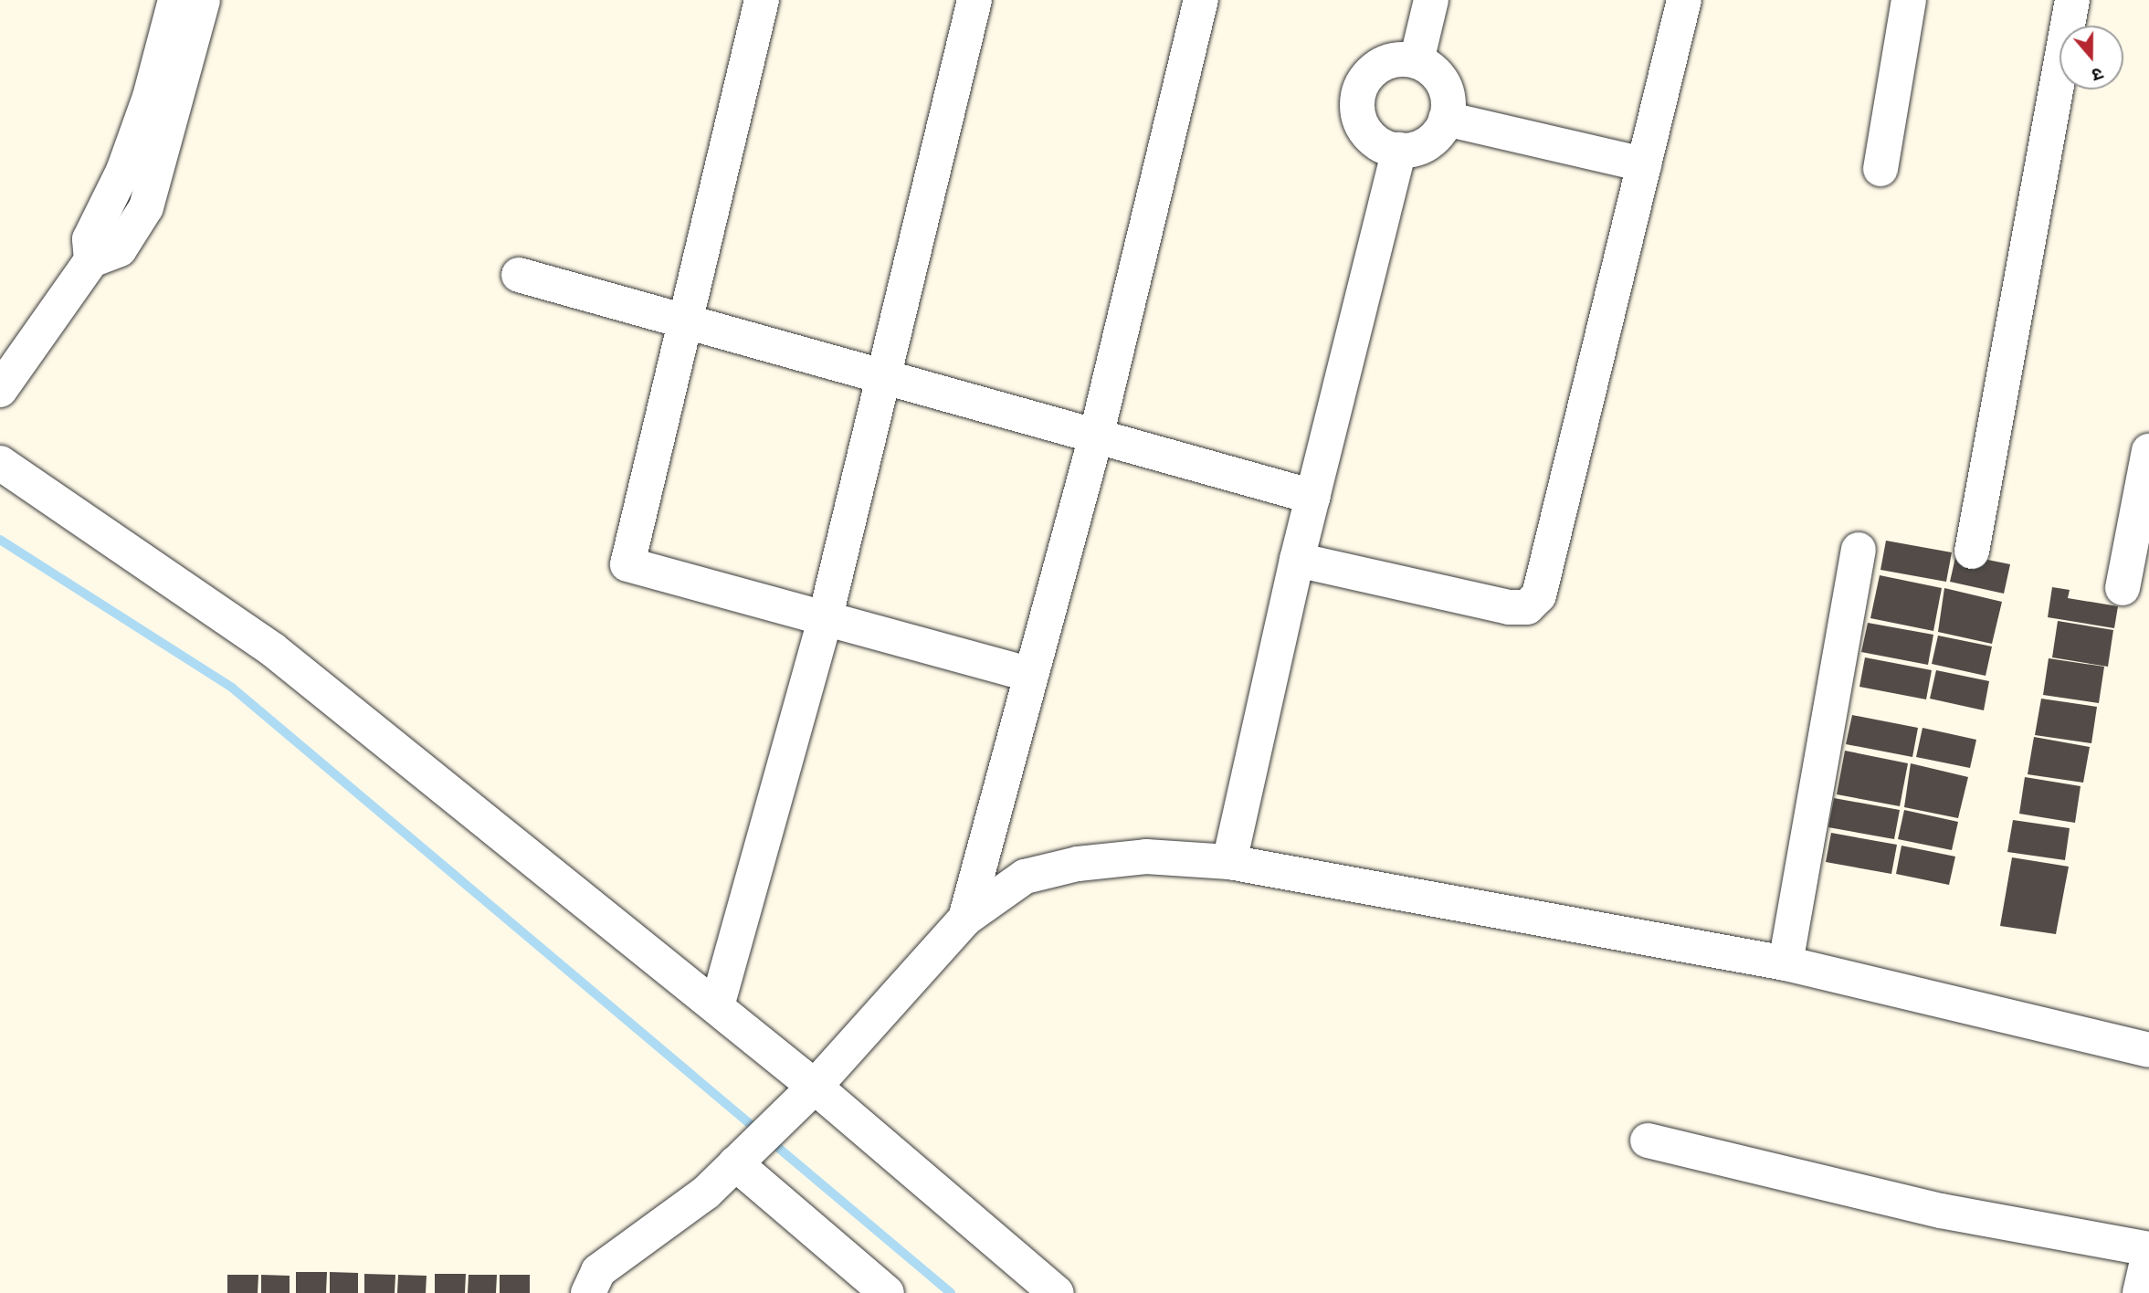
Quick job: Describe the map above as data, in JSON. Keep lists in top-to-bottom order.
{
  "north": "bottom"
}
